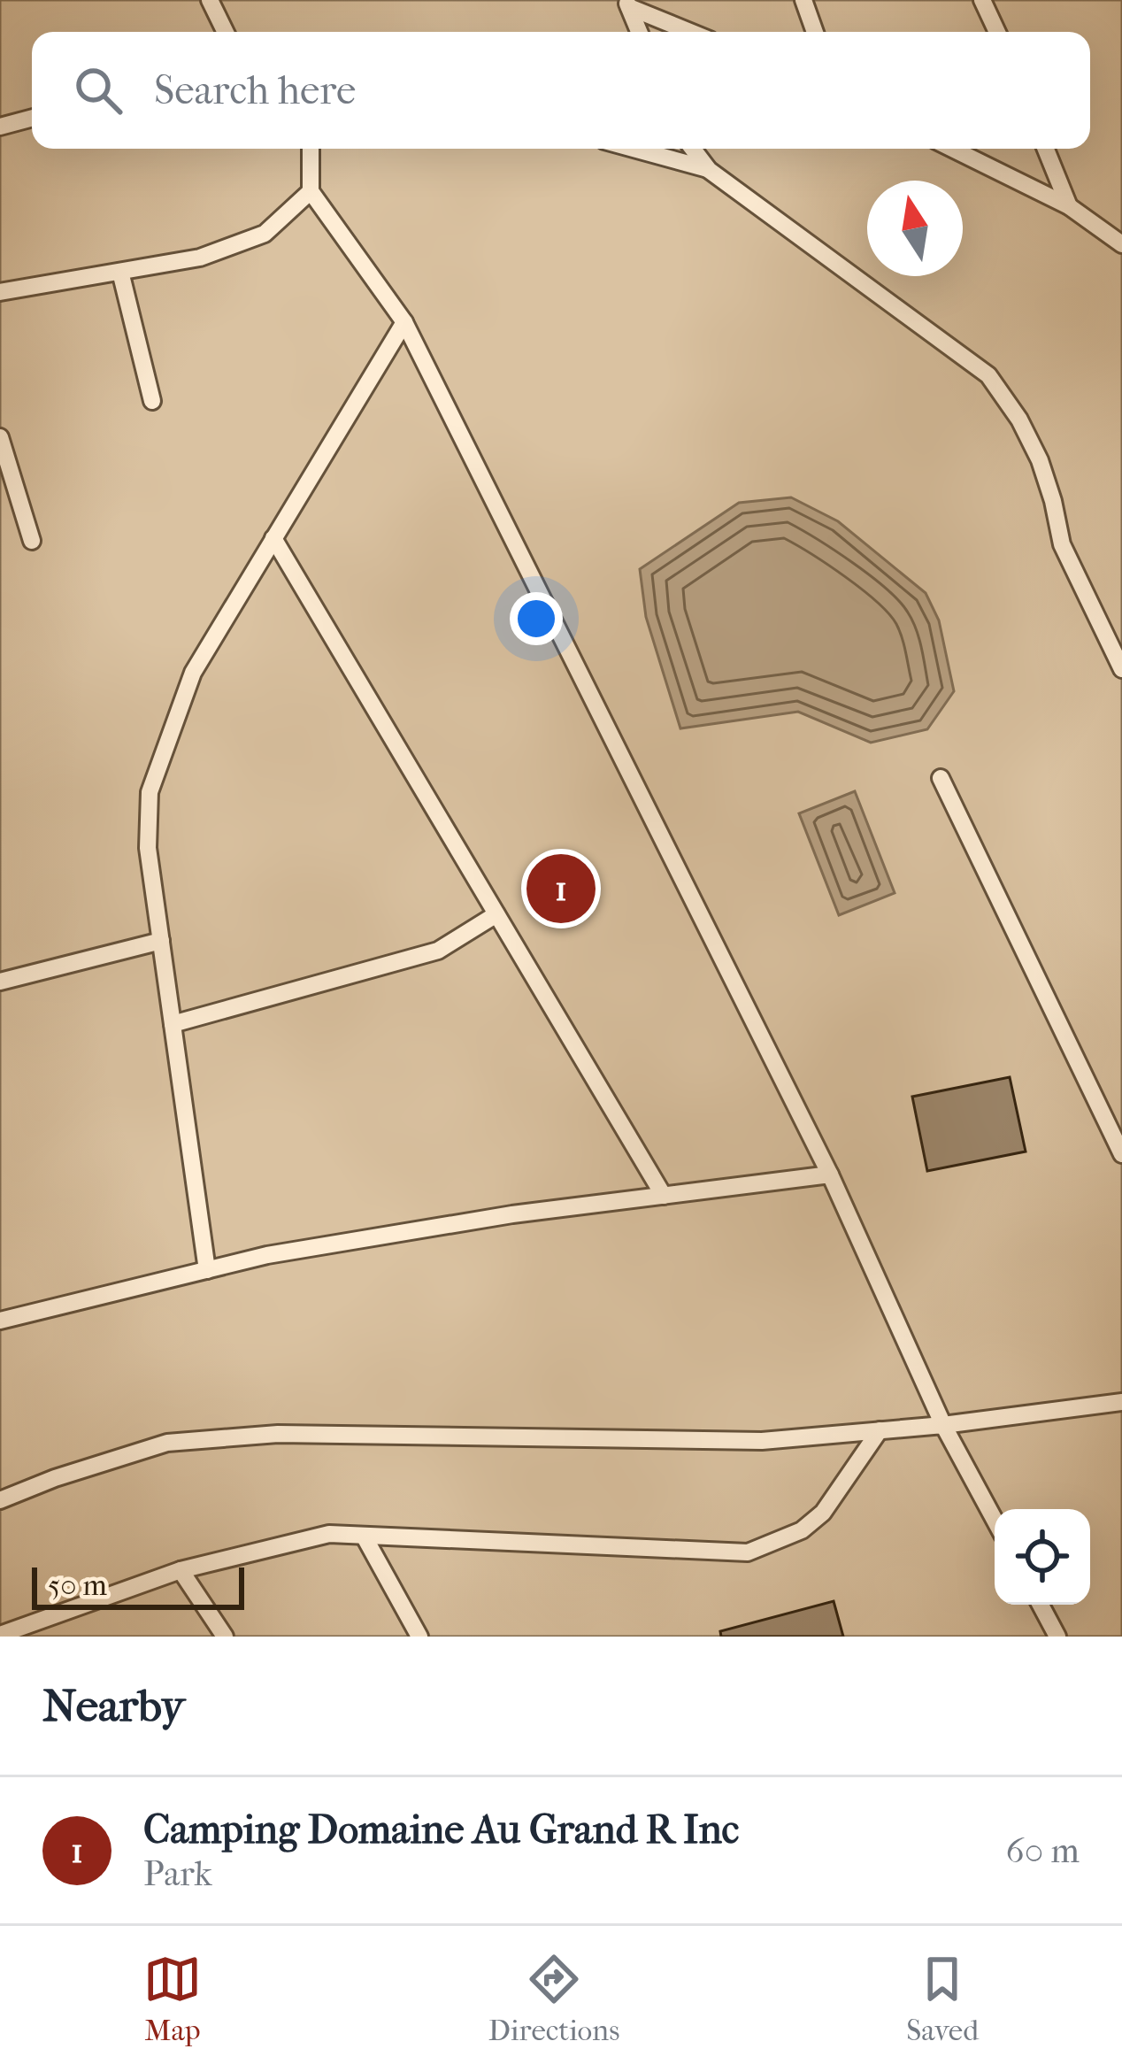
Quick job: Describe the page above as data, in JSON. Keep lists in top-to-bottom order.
{
  "scale_bar": "50 m",
  "north": "top",
  "page": {
    "search": "Search here",
    "pins": "1",
    "scale": "50 m",
    "heading": "Nearby",
    "list": [
      {
        "mark": "1",
        "name": "Camping Domaine Au Grand R Inc",
        "note": "Park",
        "value": "60 m"
      }
    ],
    "nav": ["Map", "Directions", "Saved"]
  }
}
